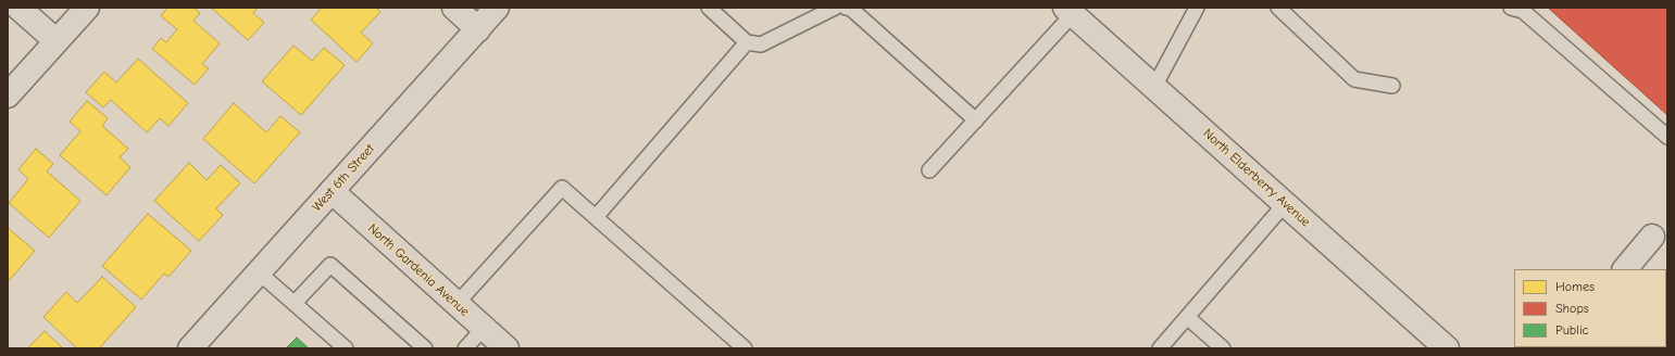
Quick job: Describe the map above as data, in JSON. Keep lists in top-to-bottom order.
{
  "streets": {
    "street": ["West 6th Street", "North Elderberry Avenue", "North Gardenia Avenue"]
  },
  "crossings": [
    ["West 6th Street", "North Gardenia Avenue"]
  ],
  "legend": ["Homes", "Shops", "Public"]
}
